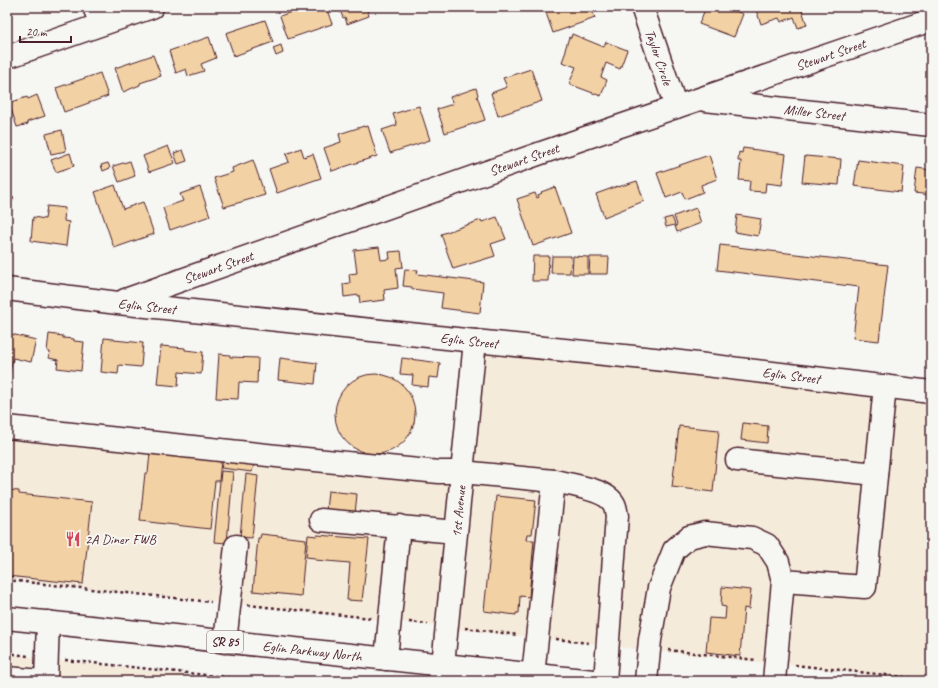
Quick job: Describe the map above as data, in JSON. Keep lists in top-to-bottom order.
{
  "streets": {
    "main road": [
      "Stewart Street",
      "Taylor Circle",
      "Miller Street",
      "Eglin Street",
      "1st Avenue",
      "SR 85",
      "Eglin Parkway North"
    ]
  },
  "crossings": [
    ["Stewart Street", "Taylor Circle"],
    ["Stewart Street", "Miller Street"],
    ["Stewart Street", "Eglin Street"],
    ["Eglin Street", "1st Avenue"],
    ["1st Avenue", "Eglin Parkway North"]
  ],
  "places": {
    "restaurant": ["2A Diner FWB"]
  },
  "scale_bar": "20 m"
}
